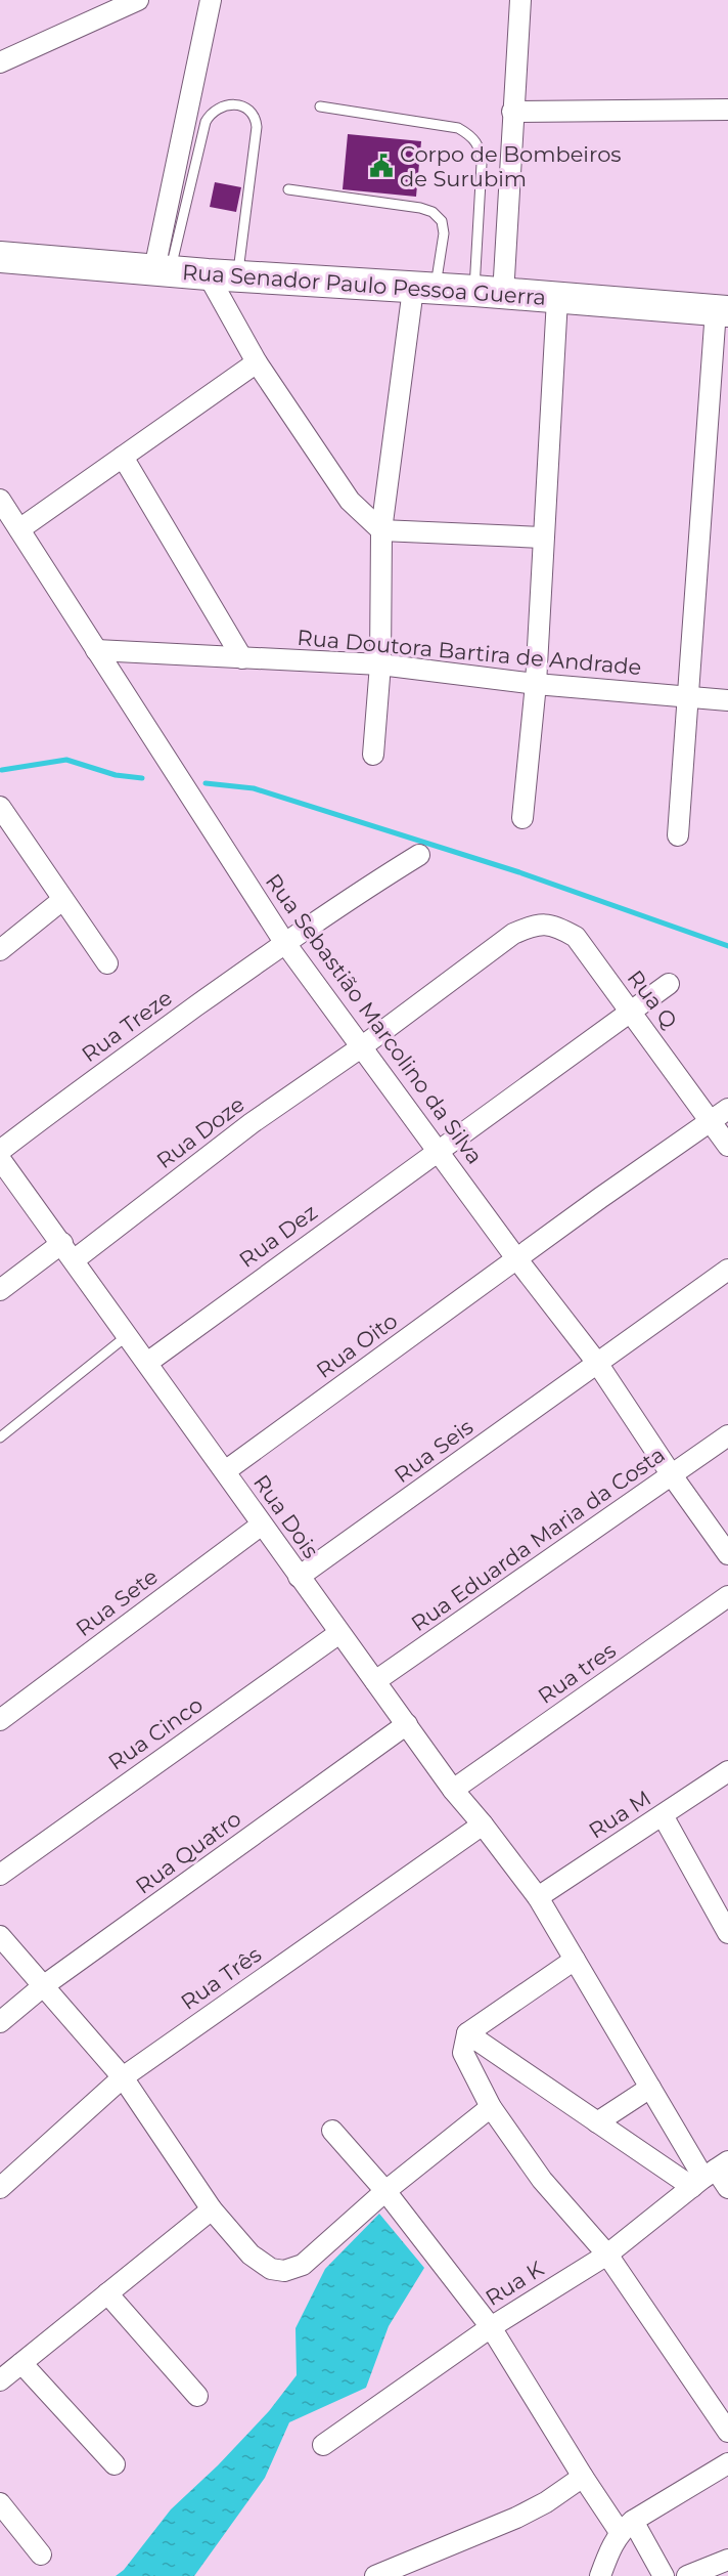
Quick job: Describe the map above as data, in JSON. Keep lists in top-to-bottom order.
{
  "streets": {
    "main road": ["Rua Senador Paulo Pessoa Guerra"],
    "street": [
      "Rua Doutora Bartira de Andrade",
      "Rua Q",
      "Rua Sebastião Marcolino da Silva",
      "Rua Treze",
      "Rua Doze",
      "Rua Dez",
      "Rua Oito",
      "Rua Seis",
      "Rua Dois",
      "Rua Eduarda Maria da Costa",
      "Rua Sete",
      "Rua tres",
      "Rua Cinco",
      "Rua M",
      "Rua Quatro",
      "Rua Três",
      "Rua K"
    ]
  },
  "crossings": [
    ["Rua Doutora Bartira de Andrade", "Rua Sebastião Marcolino da Silva"],
    ["Rua Q", "Rua Sebastião Marcolino da Silva"],
    ["Rua Q", "Rua Doze"],
    ["Rua Q", "Rua Dez"],
    ["Rua Q", "Rua Oito"],
    ["Rua Sebastião Marcolino da Silva", "Rua Treze"],
    ["Rua Sebastião Marcolino da Silva", "Rua Doze"],
    ["Rua Sebastião Marcolino da Silva", "Rua Dez"],
    ["Rua Sebastião Marcolino da Silva", "Rua Oito"],
    ["Rua Sebastião Marcolino da Silva", "Rua Seis"],
    ["Rua Sebastião Marcolino da Silva", "Rua Eduarda Maria da Costa"],
    ["Rua Doze", "Rua Dois"],
    ["Rua Dez", "Rua Dois"],
    ["Rua Oito", "Rua Dois"],
    ["Rua Seis", "Rua Dois"],
    ["Rua Dois", "Rua Eduarda Maria da Costa"],
    ["Rua Dois", "Rua Sete"],
    ["Rua Dois", "Rua tres"],
    ["Rua Dois", "Rua Cinco"],
    ["Rua Dois", "Rua M"],
    ["Rua Dois", "Rua Quatro"],
    ["Rua Dois", "Rua Três"],
    ["Rua Dois", "Rua K"]
  ],
  "places": {
    "public building": ["Corpo de Bombeiros de Surubim"]
  }
}
